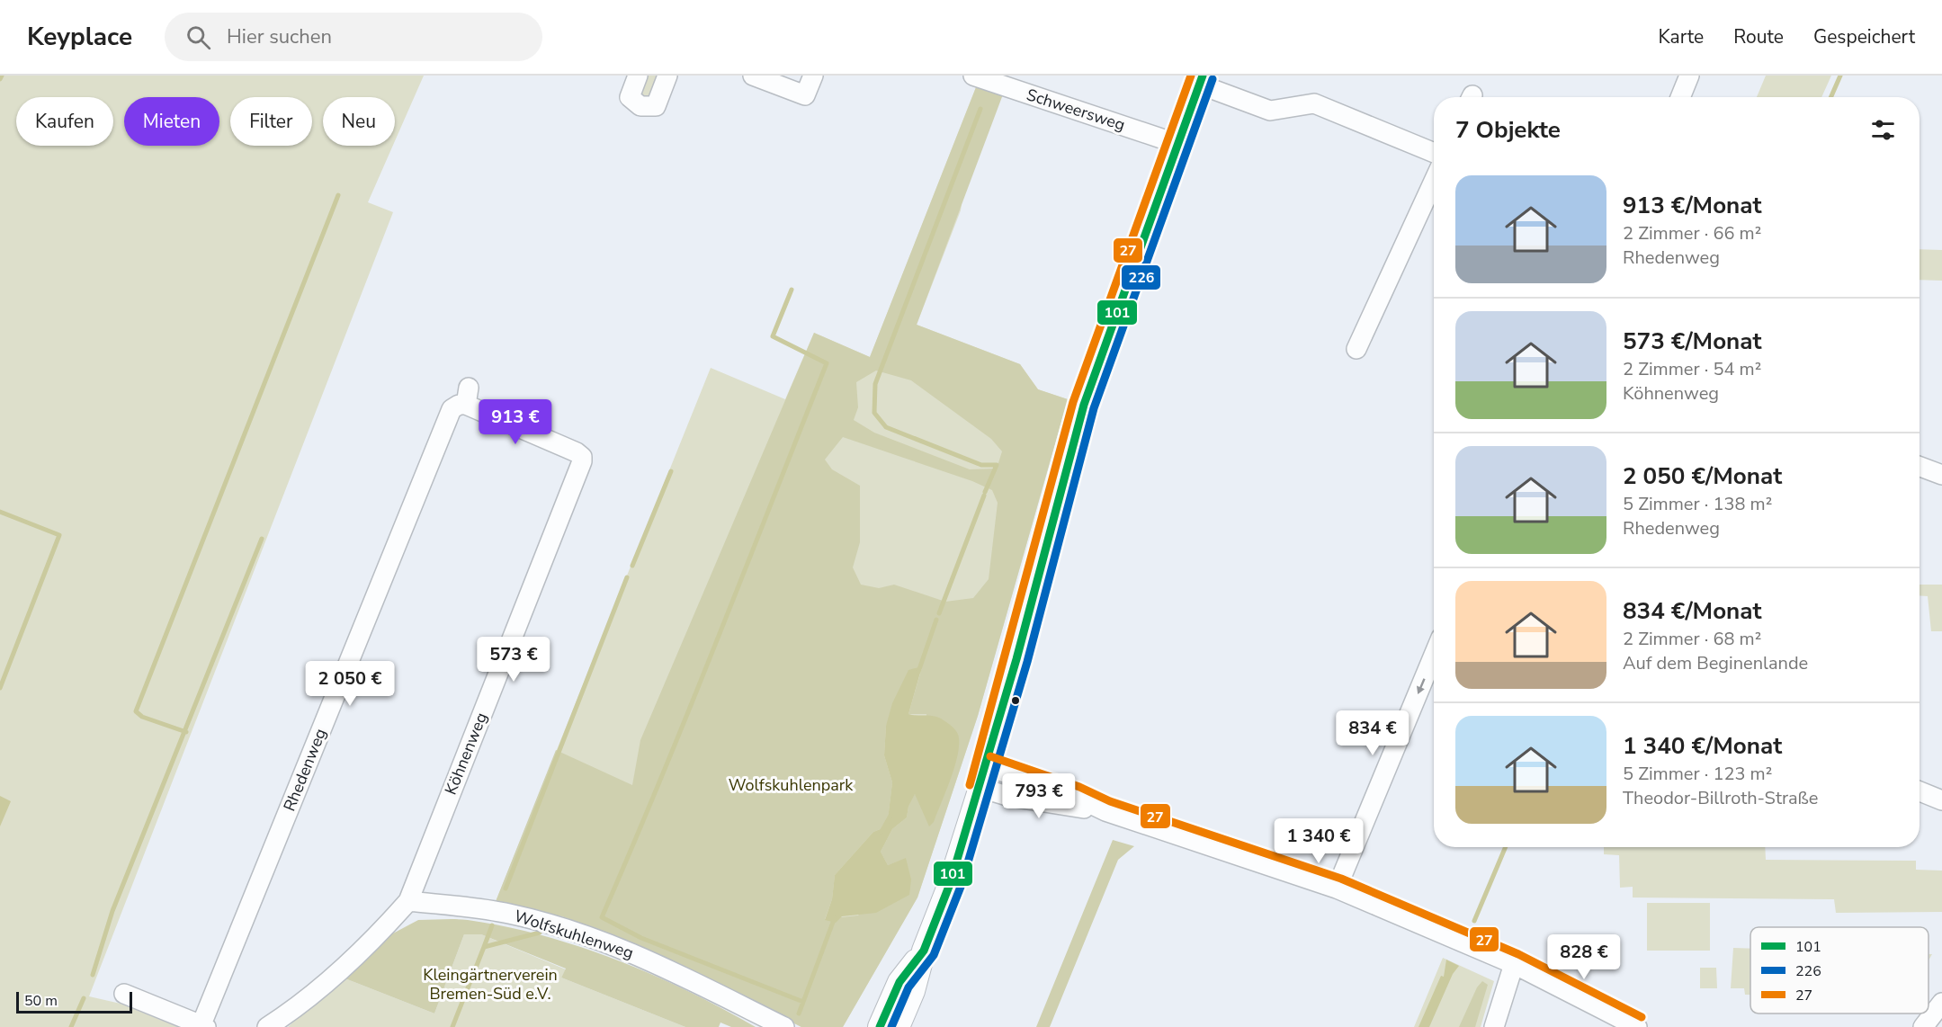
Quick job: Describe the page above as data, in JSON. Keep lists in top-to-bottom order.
{
  "streets": {
    "street": [
      "Schweersweg",
      "Köhnenweg",
      "Rhedenweg",
      "Wolfskuhlenweg"
    ]
  },
  "crossings": [
    ["Köhnenweg", "Rhedenweg"],
    ["Köhnenweg", "Wolfskuhlenweg"]
  ],
  "parks": ["Wolfskuhlenpark", "Kleingärtnerverein Bremen-Süd e.V."],
  "lines": ["transit line 101", "transit line 27", "transit line 226"],
  "legend": ["101", "226", "27"],
  "scale_bar": "50 m",
  "page": {
    "header": "Keyplace",
    "search": "Hier suchen",
    "nav": ["Karte", "Route", "Gespeichert"],
    "chip": [
      "Kaufen",
      "Mieten",
      "Filter",
      "Neu"
    ],
    "heading": "7 Objekte",
    "list": [
      {
        "name": "913 €/Monat",
        "note": "2 Zimmer · 66 m² · Rhedenweg"
      },
      {
        "name": "573 €/Monat",
        "note": "2 Zimmer · 54 m² · Köhnenweg"
      },
      {
        "name": "2 050 €/Monat",
        "note": "5 Zimmer · 138 m² · Rhedenweg"
      },
      {
        "name": "834 €/Monat",
        "note": "2 Zimmer · 68 m² · Auf dem Beginenlande"
      },
      {
        "name": "1 340 €/Monat",
        "note": "5 Zimmer · 123 m² · Theodor-Billroth-Straße"
      }
    ],
    "price": [
      "913 €",
      "573 €",
      "2 050 €",
      "834 €",
      "793 €",
      "1 340 €",
      "828 €"
    ],
    "scale": "50 m"
  }
}
